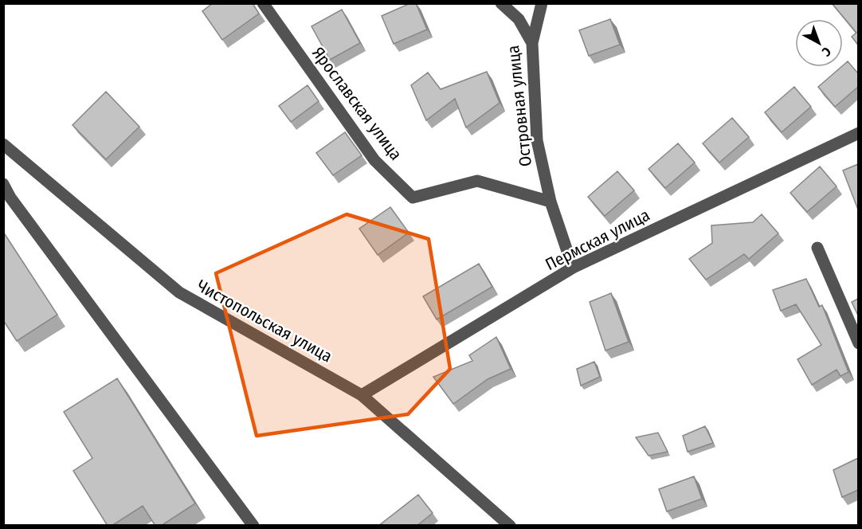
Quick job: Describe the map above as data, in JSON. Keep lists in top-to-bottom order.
{
  "streets": {
    "street": [
      "Ярославская улица",
      "Островная улица",
      "Пермская улица",
      "Чистопольская улица"
    ]
  },
  "crossings": [
    ["Ярославская улица", "Островная улица"],
    ["Островная улица", "Пермская улица"],
    ["Пермская улица", "Чистопольская улица"]
  ],
  "north": "bottom right"
}
